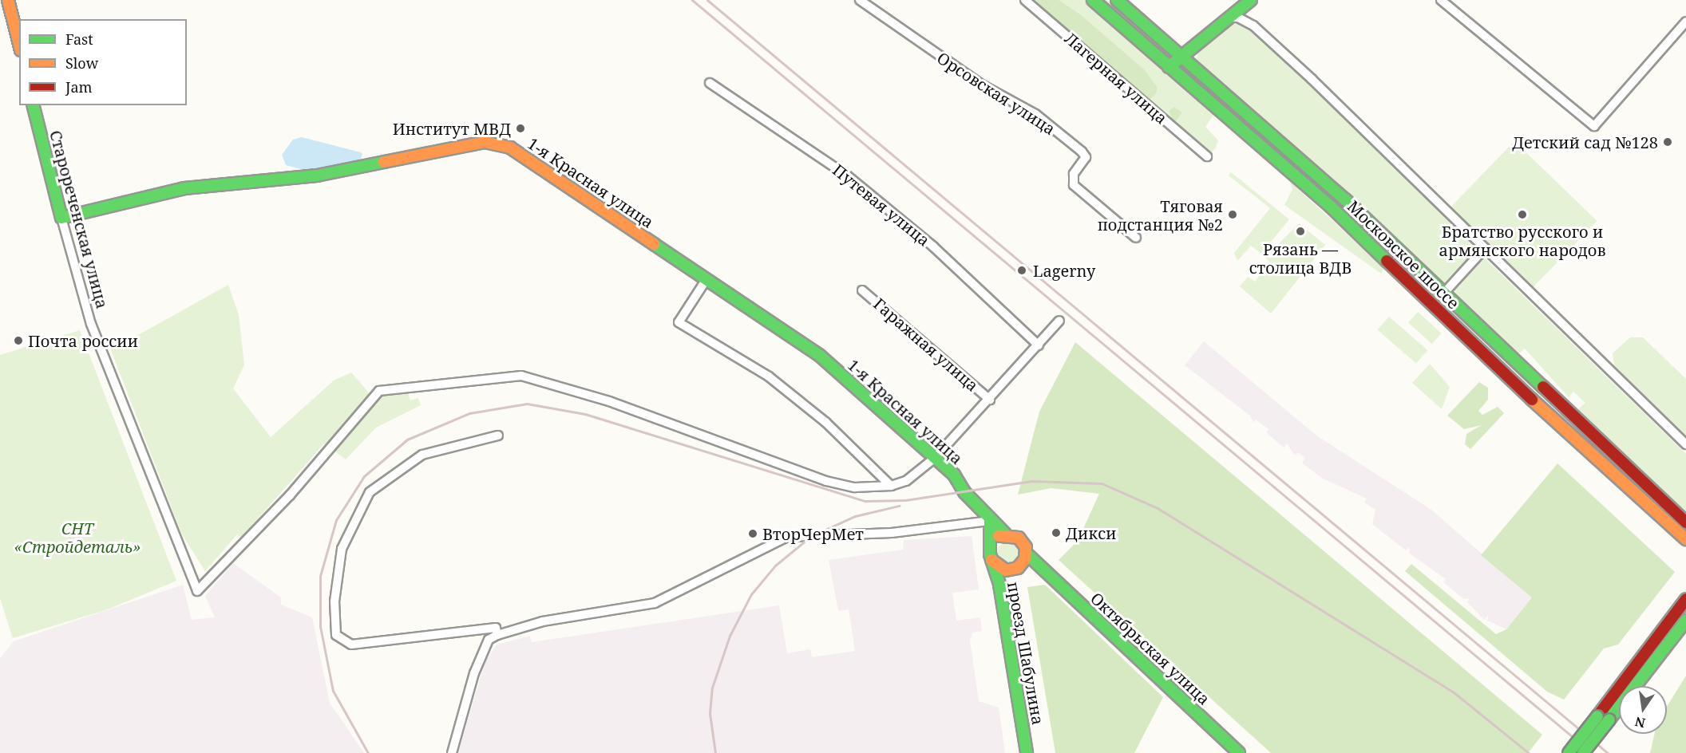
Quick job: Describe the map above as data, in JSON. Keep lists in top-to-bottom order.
{
  "streets": {
    "street": [
      "Лагерная улица",
      "Орсовская улица",
      "1-я Красная улица",
      "Путевая улица",
      "Старореченская улица",
      "Московское шоссе",
      "Гаражная улица",
      "Октябрьская улица",
      "проезд Шабулина"
    ]
  },
  "crossings": [
    ["1-я Красная улица", "Старореченская улица"],
    ["1-я Красная улица", "Октябрьская улица"],
    ["1-я Красная улица", "проезд Шабулина"],
    ["Октябрьская улица", "проезд Шабулина"]
  ],
  "parks": ["СНТ «Стройдеталь»"],
  "places": [
    "Институт МВД",
    "Детский сад №128",
    "Тяговая подстанция №2",
    "Братство русского и армянского народов",
    "Рязань — столица ВДВ",
    "Lagerny",
    "Почта россии",
    "Дикси",
    "ВторЧерМет"
  ],
  "legend": ["Fast", "Slow", "Jam"],
  "north": "bottom"
}
